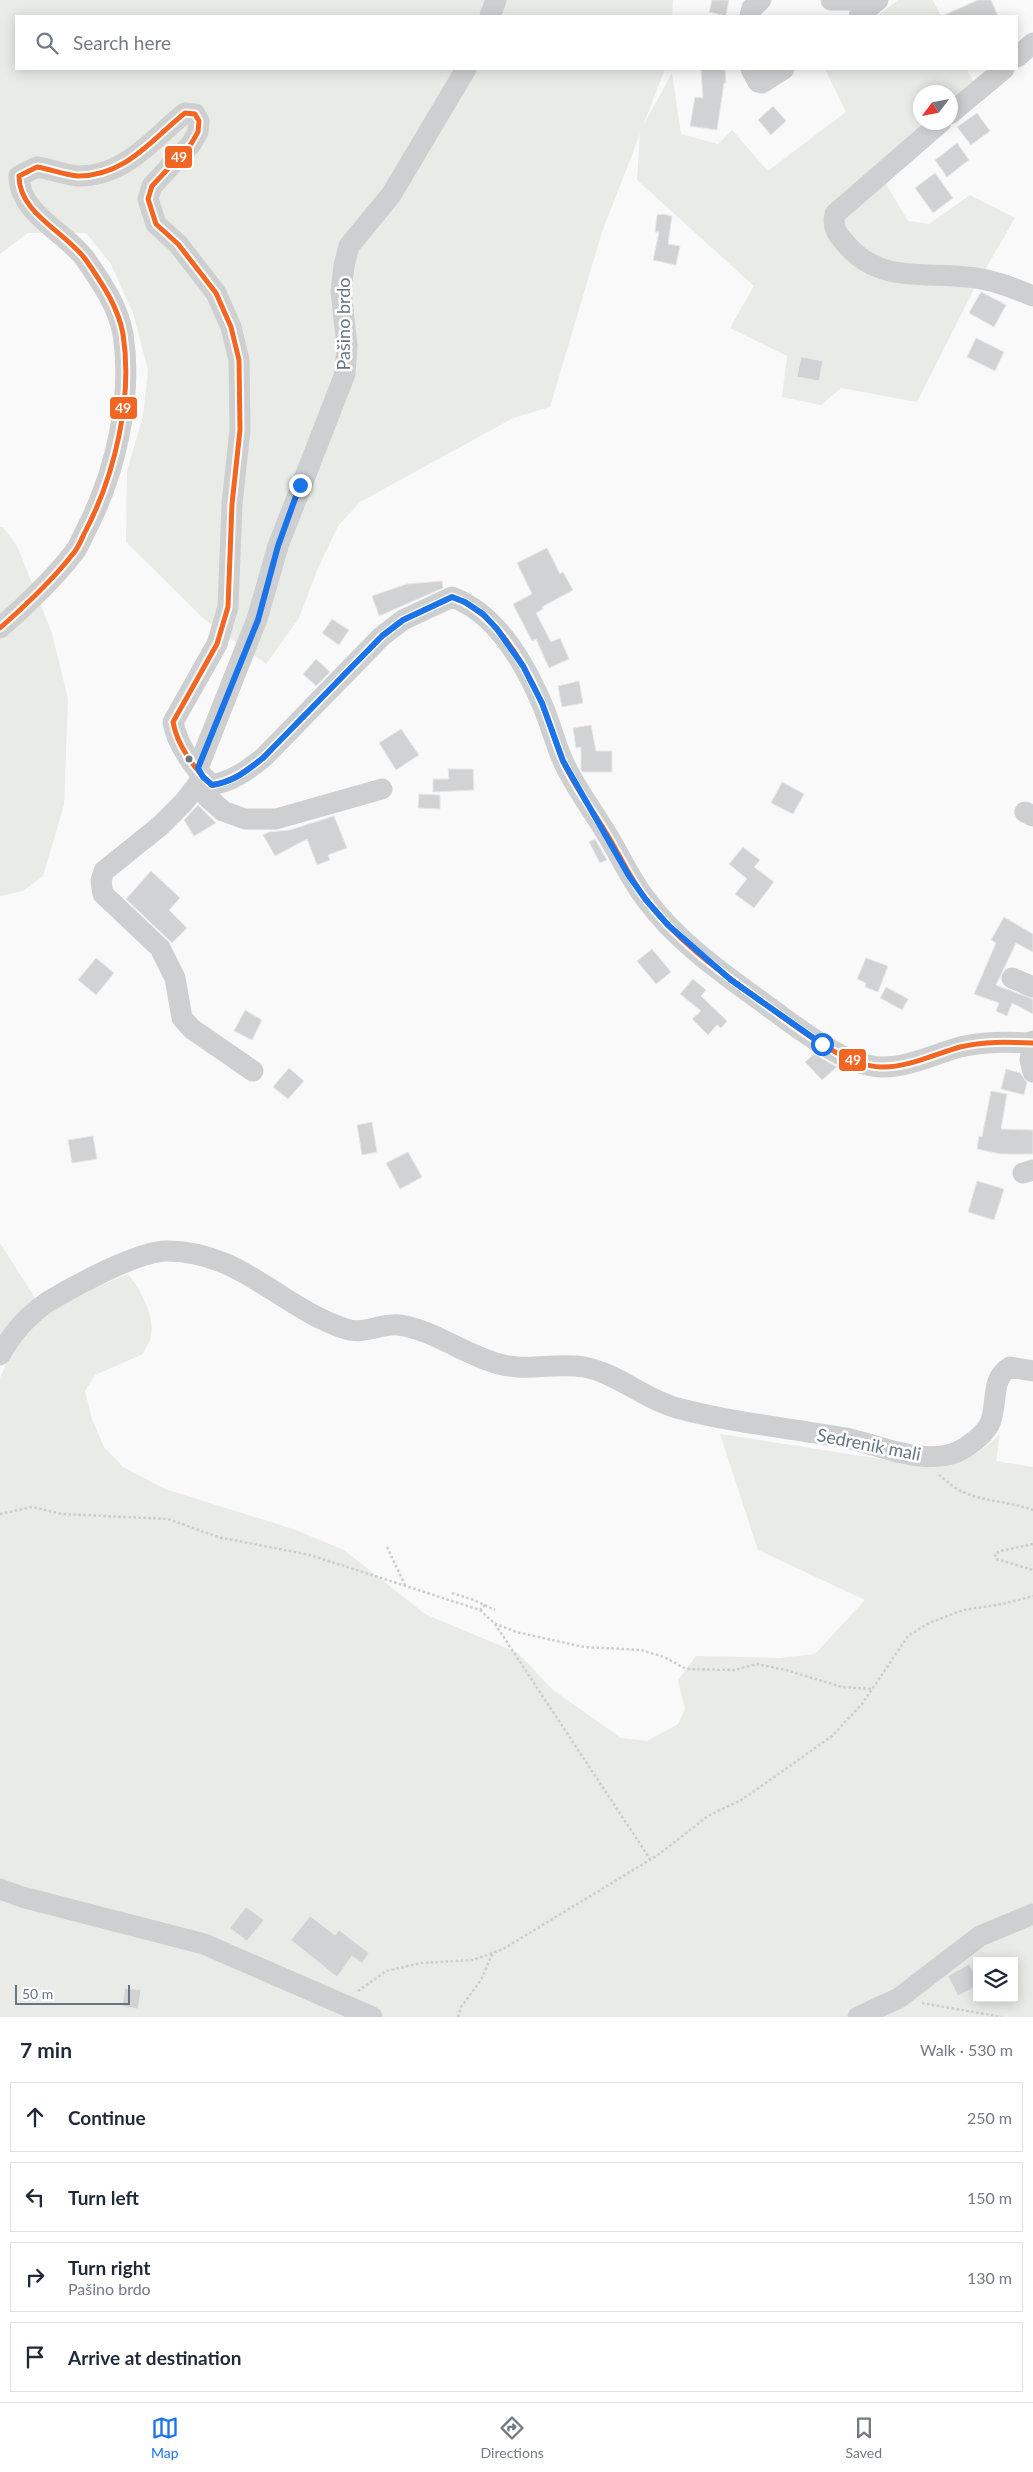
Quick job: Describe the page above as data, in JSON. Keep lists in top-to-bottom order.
{
  "streets": {
    "street": ["Pašino brdo", "Sedrenik mali"]
  },
  "lines": ["transit line 49"],
  "scale_bar": "50 m",
  "north": "bottom left",
  "page": {
    "search": "Search here",
    "scale": "50 m",
    "heading": ["7 min", "Walk · 530 m"],
    "list": [
      ["Continue", "250 m"],
      ["Turn left", "150 m"],
      ["Turn right", "Pašino brdo", "130 m"],
      "Arrive at destination"
    ],
    "nav": ["Map", "Directions", "Saved"]
  }
}
